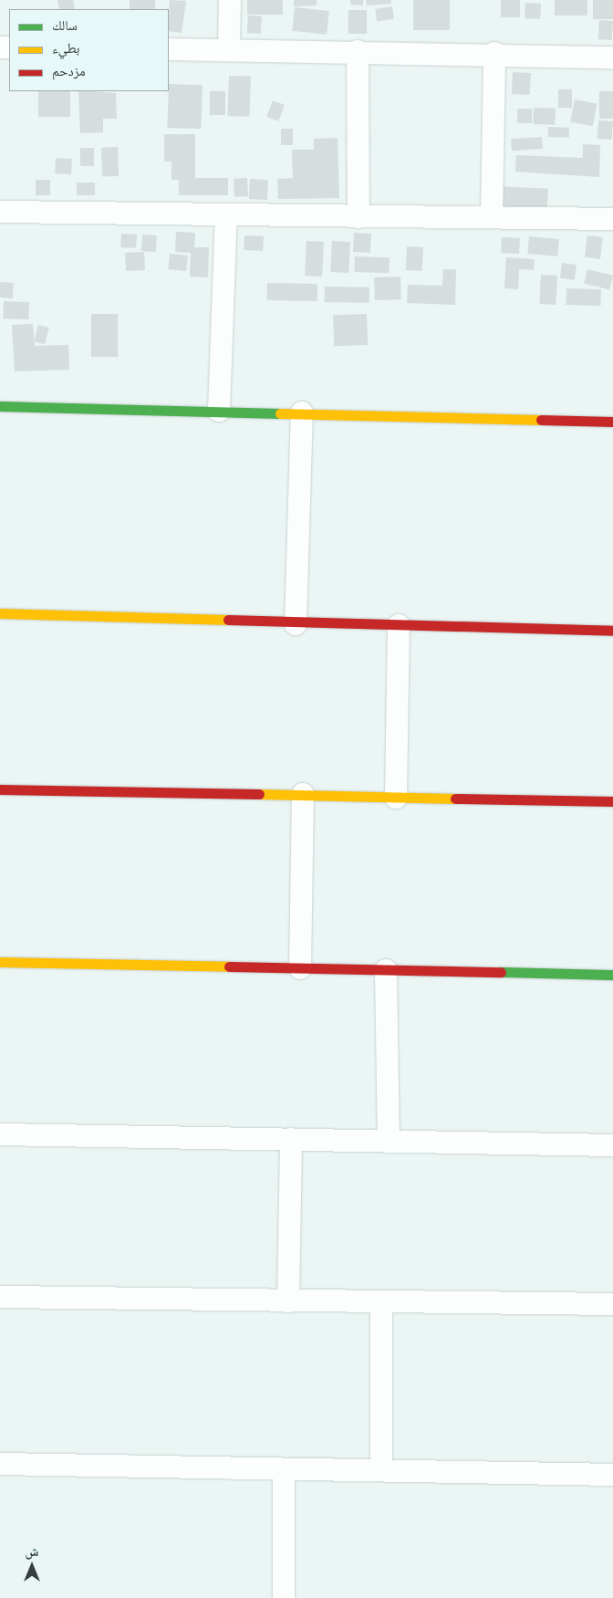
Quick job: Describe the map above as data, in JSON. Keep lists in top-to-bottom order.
{
  "legend": ["سالك", "بطيء", "مزدحم"],
  "north": "top"
}
